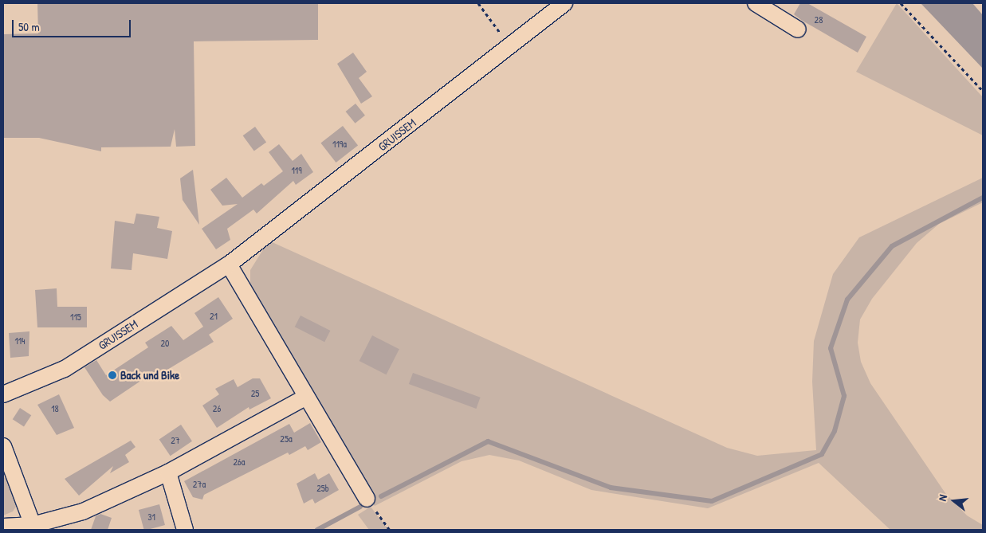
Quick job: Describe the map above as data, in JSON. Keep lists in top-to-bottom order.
{
  "streets": {
    "street": ["GRUISSEM"]
  },
  "places": ["Back und Bike"],
  "house_numbers": [
    "28",
    "119a",
    "119",
    "21",
    "115",
    "114",
    "20",
    "25",
    "18",
    "26",
    "25a",
    "27",
    "26a",
    "27a",
    "25b",
    "31"
  ],
  "scale_bar": "50 m",
  "north": "left"
}
